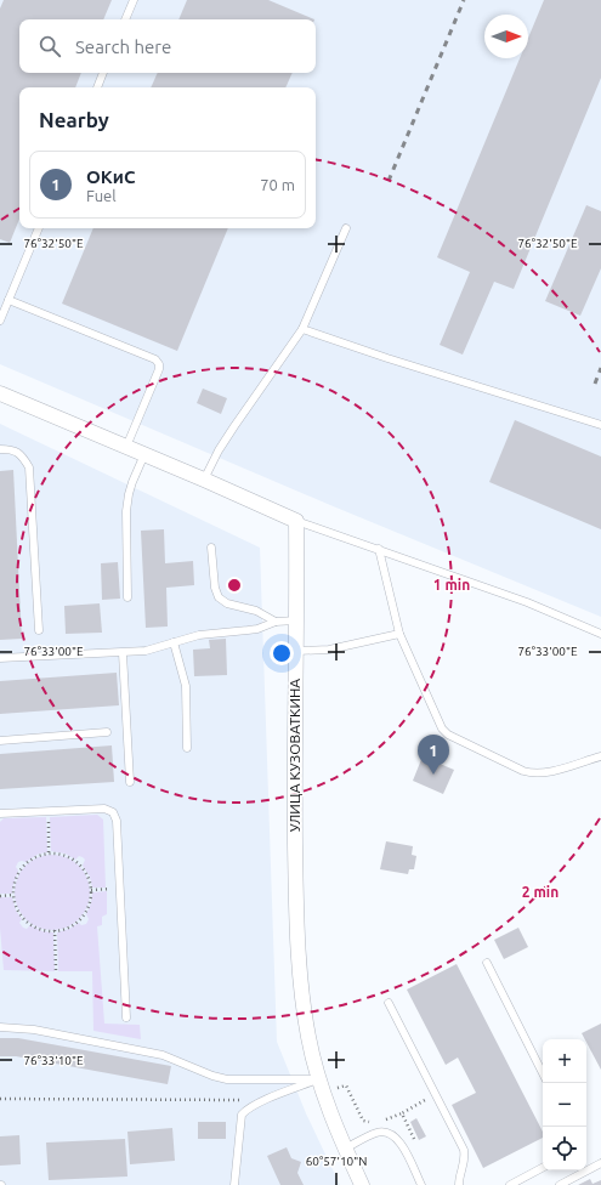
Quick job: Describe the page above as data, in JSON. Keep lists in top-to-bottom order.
{
  "streets": {
    "street": ["УЛИЦА КУЗОВАТКИНА"]
  },
  "north": "right",
  "page": {
    "search": "Search here",
    "heading": "Nearby",
    "list": [
      {
        "mark": "1",
        "name": "ОКиС",
        "note": "Fuel",
        "value": "70 m"
      }
    ],
    "pins": "1",
    "map_buttons": ["+", "−"]
  },
  "coordinates": [
    "76°32'50\"E",
    "76°33'00\"E",
    "76°33'10\"E",
    "60°57'10\"N"
  ],
  "rings": ["1 min", "2 min"]
}
